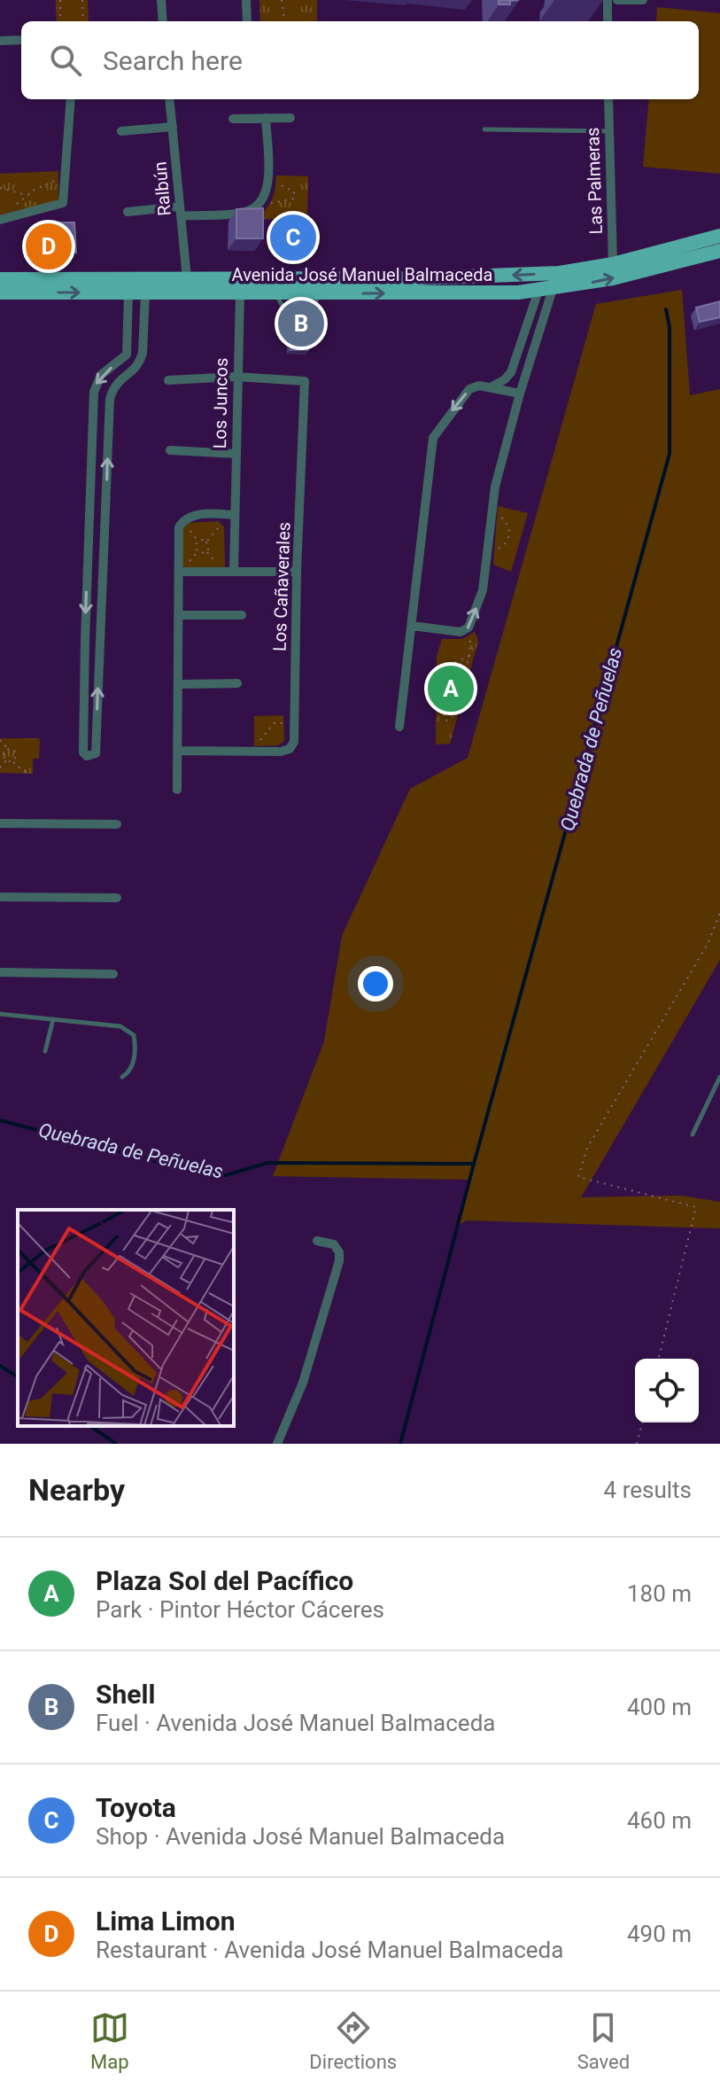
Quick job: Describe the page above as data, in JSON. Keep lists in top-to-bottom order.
{
  "streets": {
    "main road": ["Avenida José Manuel Balmaceda"],
    "street": [
      "Las Palmeras",
      "Ralbún",
      "Los Juncos",
      "Los Cañaverales"
    ]
  },
  "crossings": [
    ["Las Palmeras", "Avenida José Manuel Balmaceda"],
    ["Ralbún", "Avenida José Manuel Balmaceda"],
    ["Avenida José Manuel Balmaceda", "Los Juncos"],
    ["Los Juncos", "Los Cañaverales"]
  ],
  "water": ["Quebrada de Peñuelas"],
  "page": {
    "search": "Search here",
    "pins": [
      "C",
      "D",
      "B",
      "A"
    ],
    "heading": ["Nearby", "4 results"],
    "list": [
      {
        "mark": "A",
        "name": "Plaza Sol del Pacífico",
        "note": "Park · Pintor Héctor Cáceres",
        "value": "180 m"
      },
      {
        "mark": "B",
        "name": "Shell",
        "note": "Fuel · Avenida José Manuel Balmaceda",
        "value": "400 m"
      },
      {
        "mark": "C",
        "name": "Toyota",
        "note": "Shop · Avenida José Manuel Balmaceda",
        "value": "460 m"
      },
      {
        "mark": "D",
        "name": "Lima Limon",
        "note": "Restaurant · Avenida José Manuel Balmaceda",
        "value": "490 m"
      }
    ],
    "nav": ["Map", "Directions", "Saved"]
  }
}
